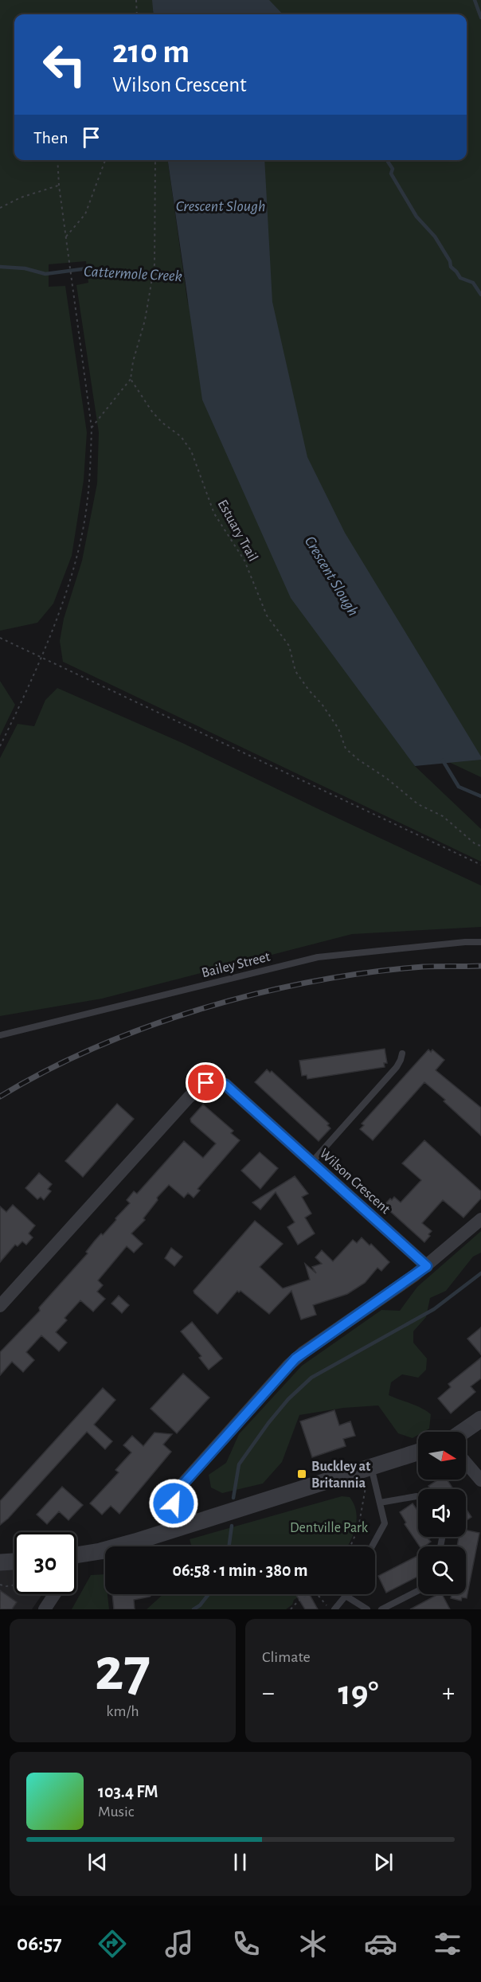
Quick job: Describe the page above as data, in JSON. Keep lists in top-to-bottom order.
{
  "streets": {
    "street": ["Wilson Crescent"],
    "lane": ["Bailey Street"],
    "path": ["Estuary Trail"]
  },
  "water": ["Crescent Slough", "Cattermole Creek"],
  "parks": ["Dentville Park"],
  "places": {
    "transit": ["Buckley at Britannia"]
  },
  "north": "right",
  "page": {
    "turn": ["210 m", "Wilson Crescent"],
    "then": "Then",
    "limit": "30",
    "trip": "06:58 · 1 min · 380 m",
    "tile": [
      ["27", "km/h"],
      "Climate"
    ],
    "heat": ["−", "19°", "+"],
    "song": ["103.4 FM", "Music"],
    "tabs": "06:57"
  }
}
